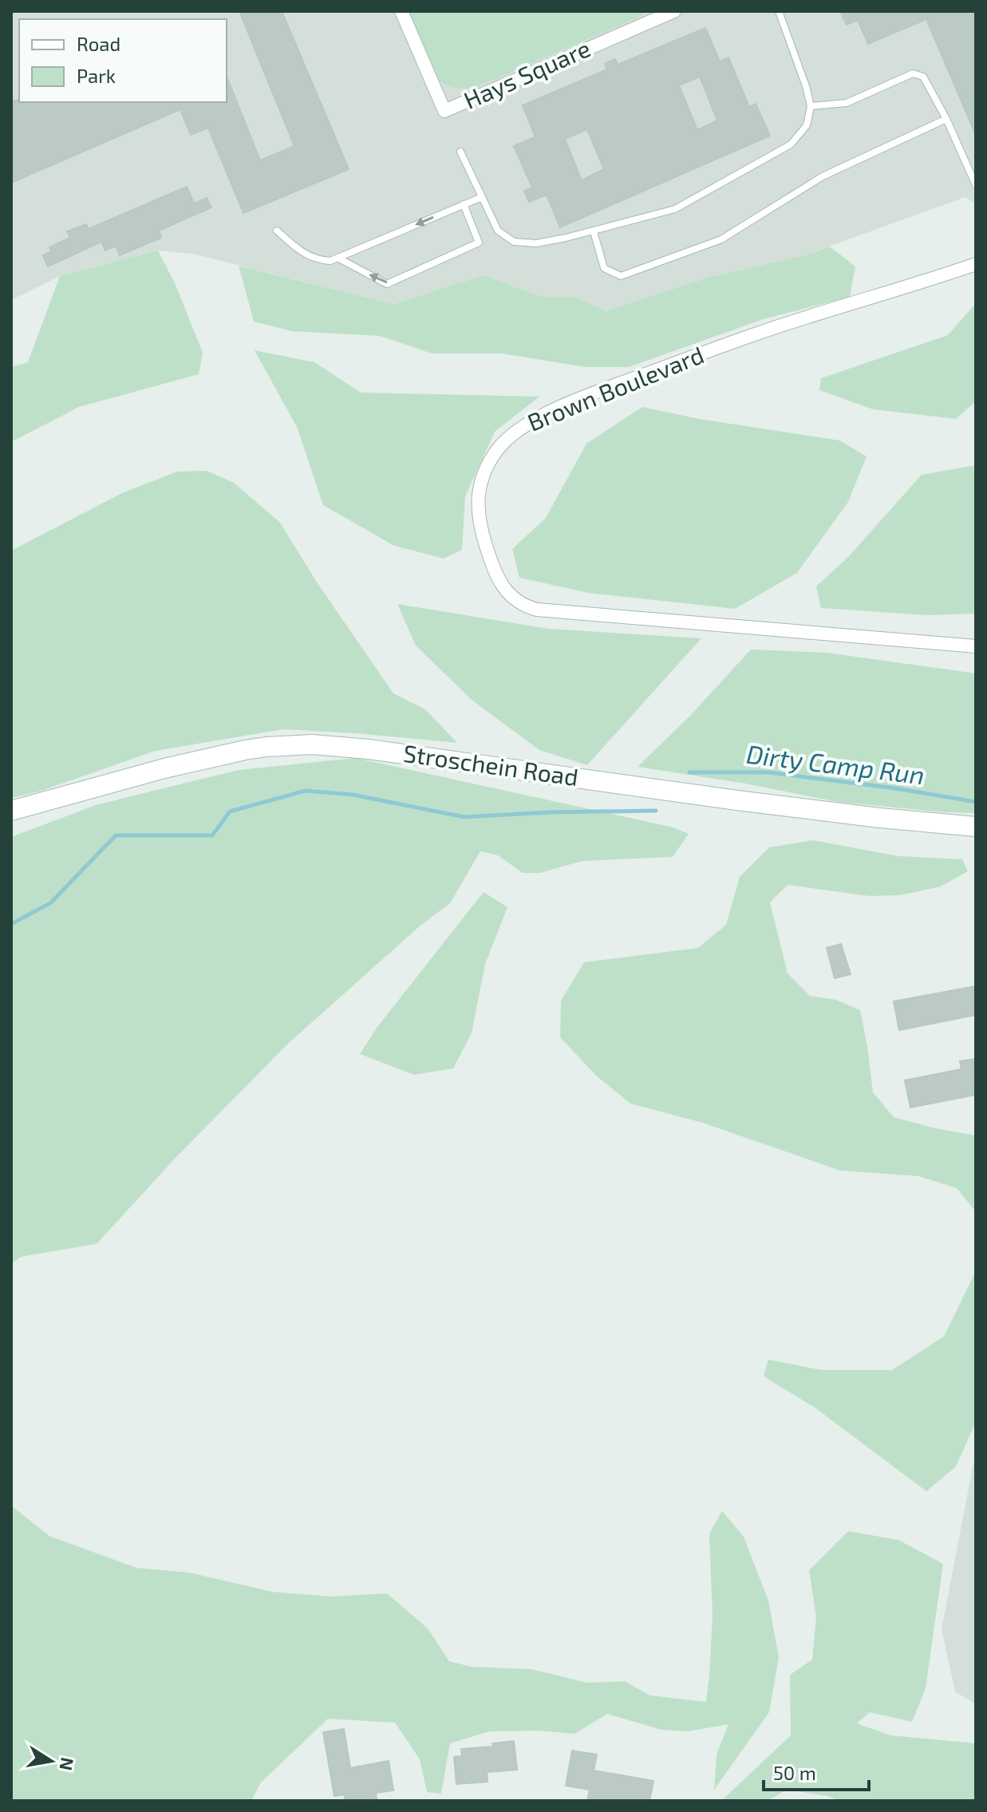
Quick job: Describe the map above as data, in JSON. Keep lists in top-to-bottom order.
{
  "streets": {
    "street": ["Hays Square", "Brown Boulevard", "Stroschein Road"]
  },
  "water": ["Dirty Camp Run"],
  "legend": ["Road", "Park"],
  "scale_bar": "50 m",
  "north": "right"
}
